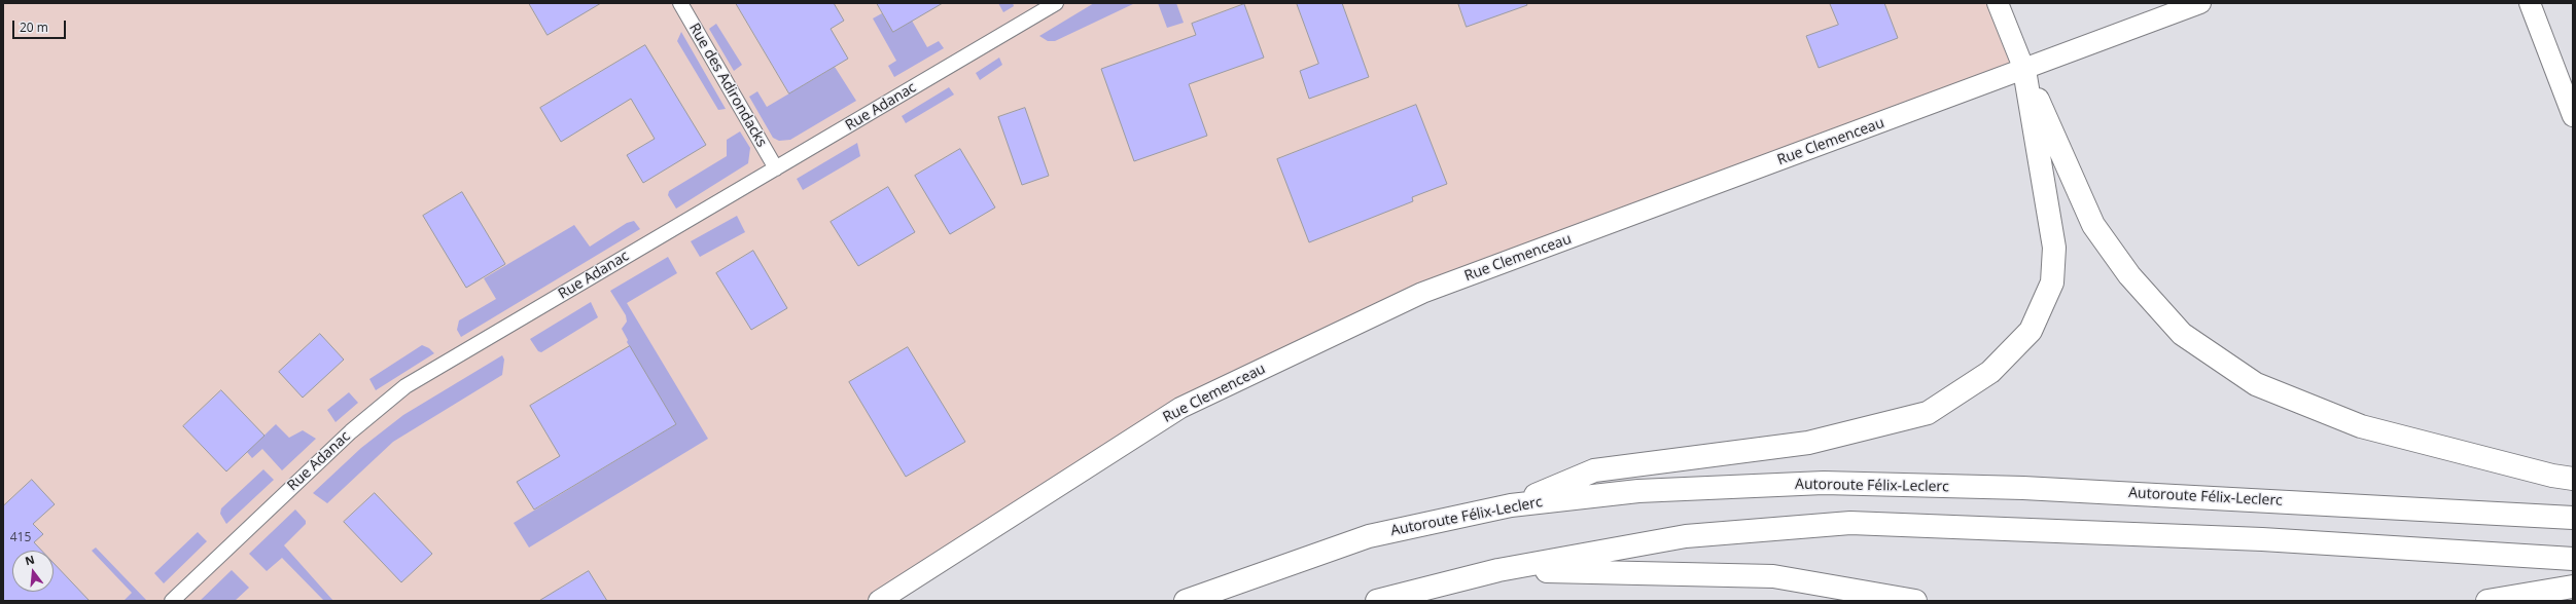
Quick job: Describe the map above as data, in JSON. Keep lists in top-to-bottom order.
{
  "streets": {
    "highway": ["Autoroute Félix-Leclerc"],
    "street": ["Rue des Adirondacks", "Rue Adanac", "Rue Clemenceau"]
  },
  "crossings": [
    ["Rue des Adirondacks", "Rue Adanac"]
  ],
  "house_numbers": ["415"],
  "scale_bar": "20 m",
  "north": "top"
}
